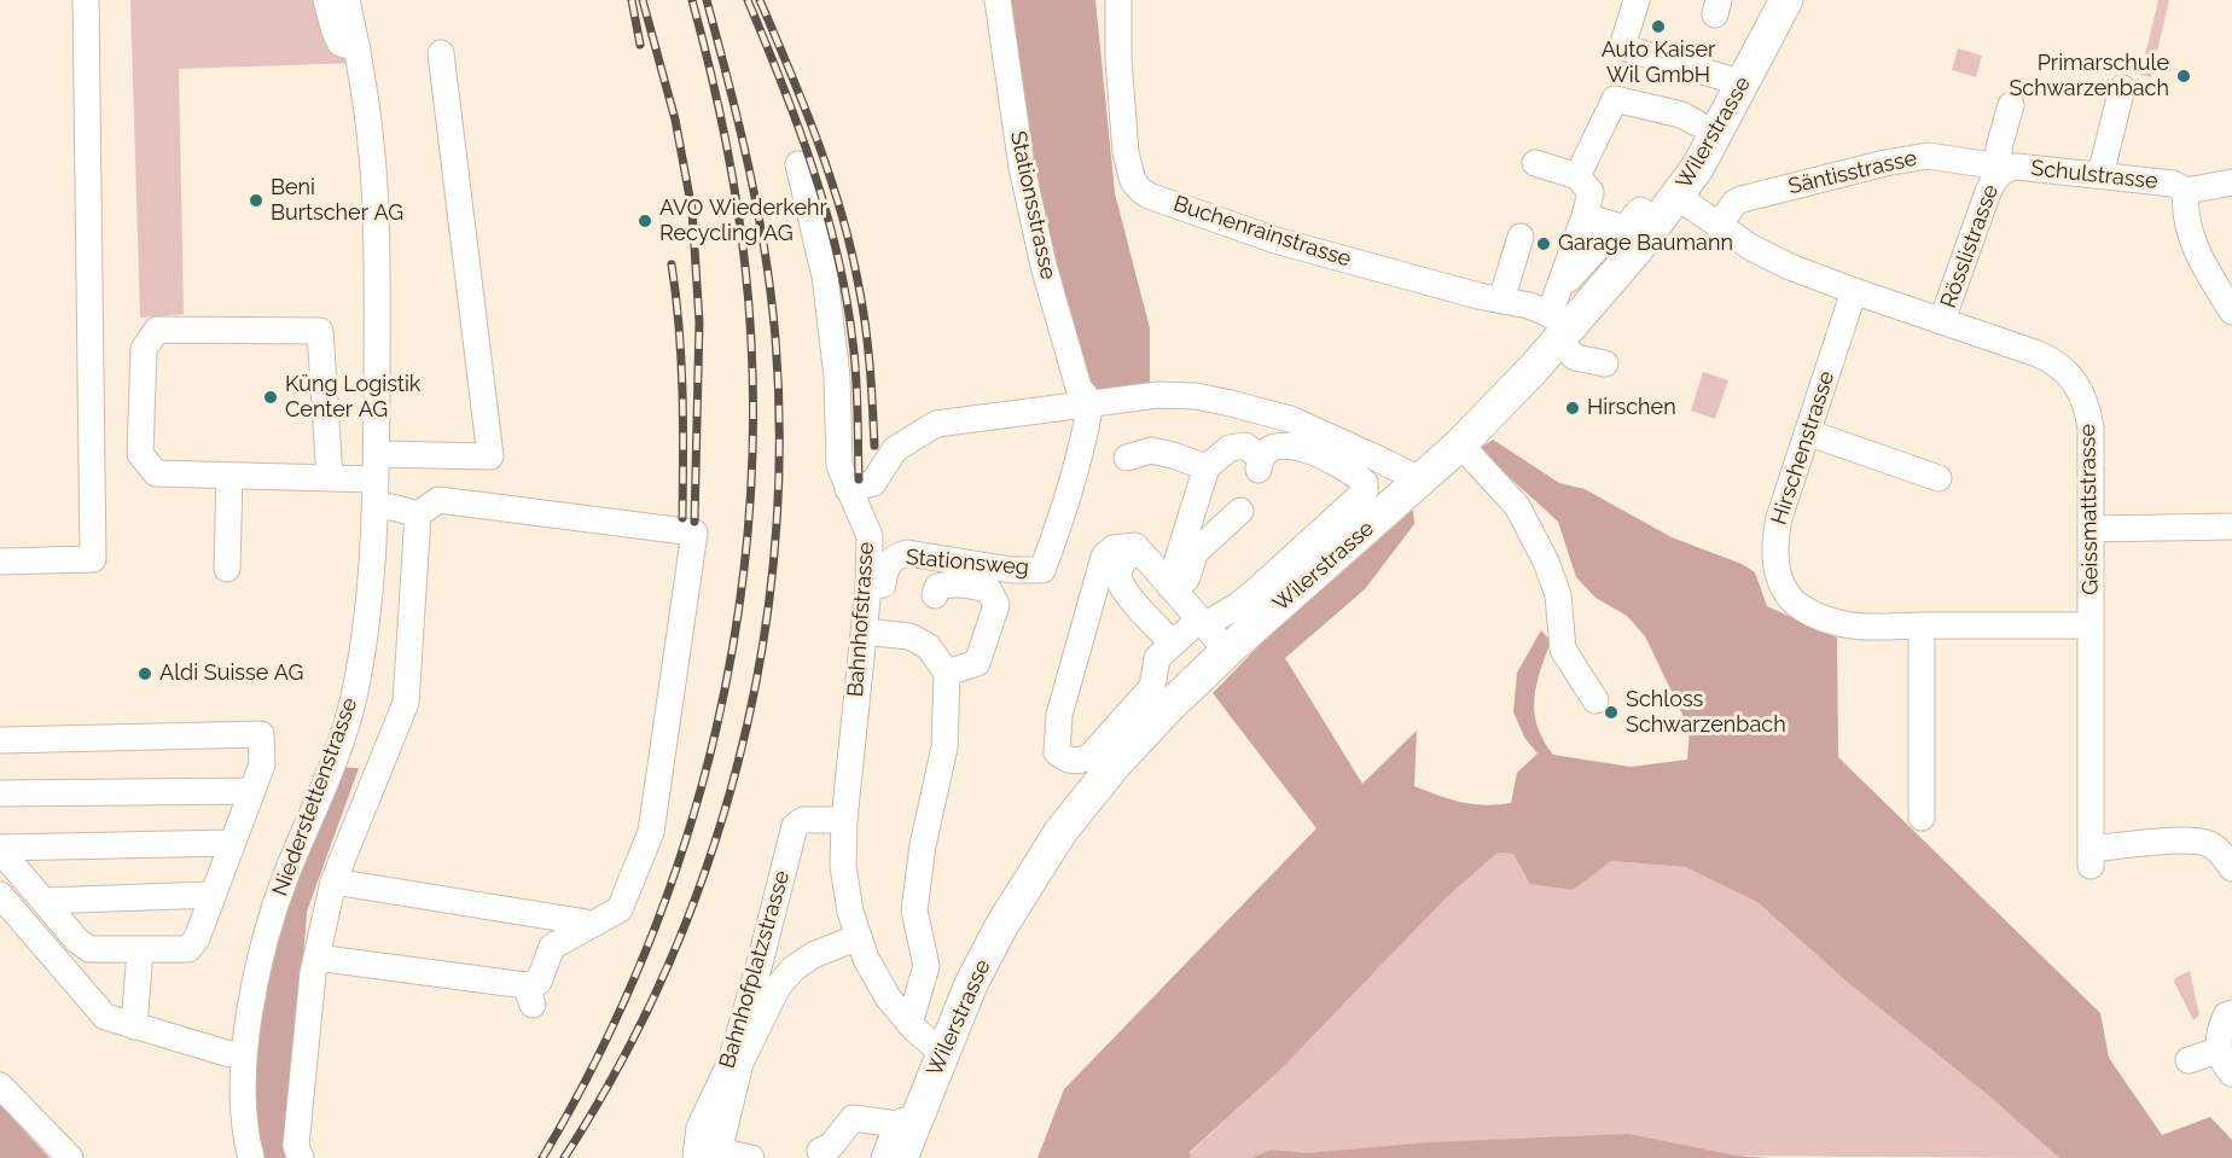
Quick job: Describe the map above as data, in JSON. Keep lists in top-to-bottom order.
{
  "streets": {
    "main road": ["Wilerstrasse"],
    "street": [
      "Säntisstrasse",
      "Schulstrasse",
      "Stationsstrasse",
      "Buchenrainstrasse",
      "Rösslistrasse",
      "Hirschenstrasse",
      "Geissmattstrasse",
      "Stationsweg",
      "Bahnhofstrasse",
      "Niederstettenstrasse",
      "Bahnhofplatzstrasse"
    ]
  },
  "crossings": [
    ["Wilerstrasse", "Buchenrainstrasse"],
    ["Wilerstrasse", "Geissmattstrasse"],
    ["Wilerstrasse", "Bahnhofstrasse"],
    ["Säntisstrasse", "Schulstrasse"],
    ["Säntisstrasse", "Rösslistrasse"],
    ["Säntisstrasse", "Geissmattstrasse"],
    ["Schulstrasse", "Rösslistrasse"],
    ["Stationsstrasse", "Stationsweg"],
    ["Rösslistrasse", "Geissmattstrasse"],
    ["Hirschenstrasse", "Geissmattstrasse"],
    ["Stationsweg", "Bahnhofstrasse"],
    ["Bahnhofstrasse", "Bahnhofplatzstrasse"]
  ],
  "places": [
    "Auto Kaiser Wil GmbH",
    "Primarschule Schwarzenbach",
    "Beni Burtscher AG",
    "AVO Wiederkehr Recycling AG",
    "Garage Baumann",
    "Küng Logistik Center AG",
    "Hirschen",
    "Aldi Suisse AG",
    "Schloss Schwarzenbach"
  ]
}
